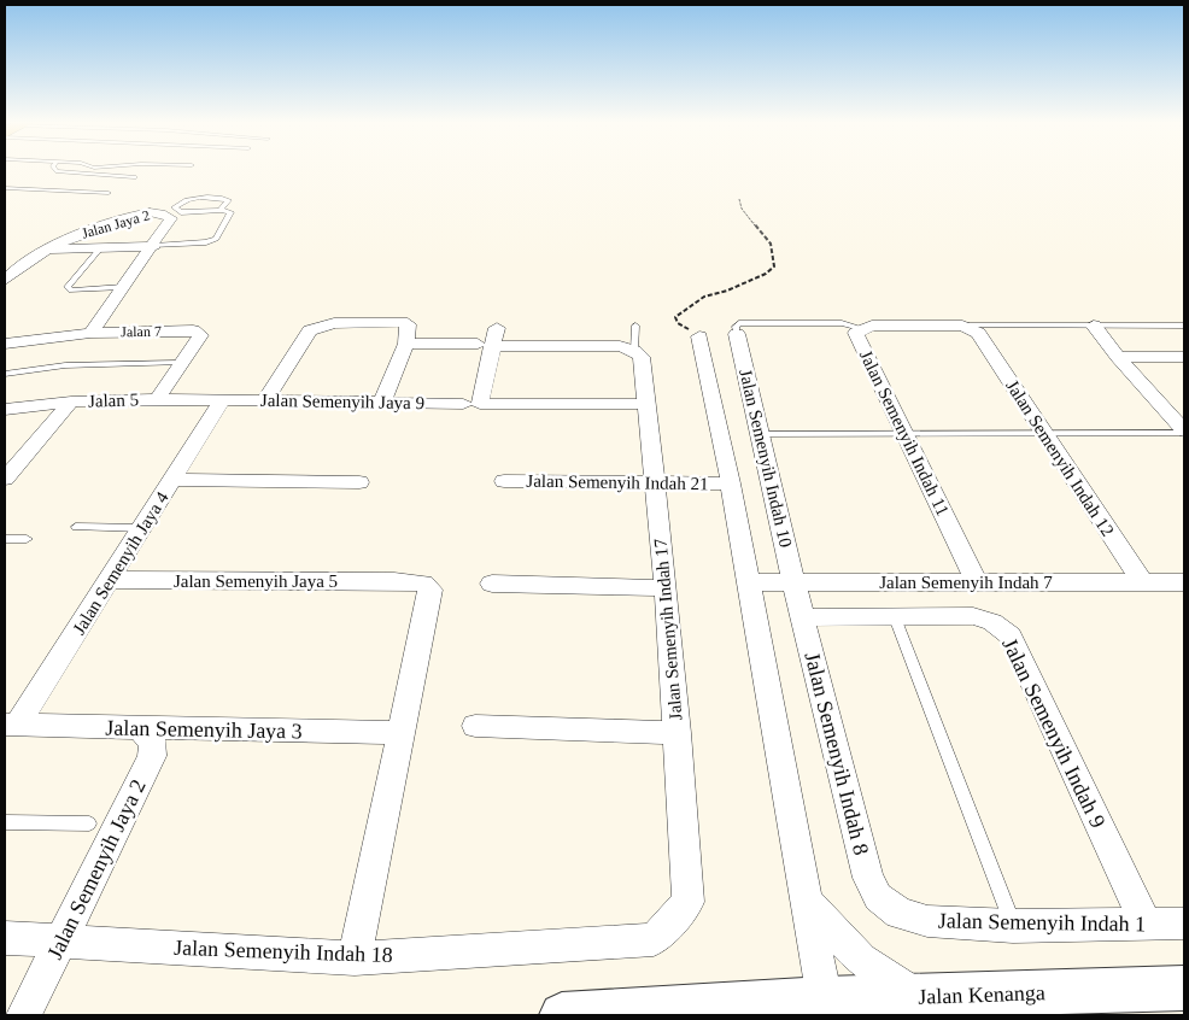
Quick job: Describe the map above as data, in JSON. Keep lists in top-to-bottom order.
{
  "streets": {
    "street": [
      "Jalan Jaya 2",
      "Jalan 7",
      "Jalan 5",
      "Jalan Semenyih Jaya 9",
      "Jalan Semenyih Indah 11",
      "Jalan Semenyih Indah 10",
      "Jalan Semenyih Indah 12",
      "Jalan Semenyih Indah 21",
      "Jalan Semenyih Jaya 4",
      "Jalan Semenyih Jaya 5",
      "Jalan Semenyih Indah 7",
      "Jalan Semenyih Indah 17",
      "Jalan Semenyih Jaya 3",
      "Jalan Semenyih Indah 9",
      "Jalan Semenyih Indah 8",
      "Jalan Semenyih Jaya 2",
      "Jalan Semenyih Indah 1",
      "Jalan Semenyih Indah 18",
      "Jalan Kenanga"
    ]
  },
  "crossings": [
    ["Jalan 7", "Jalan 5"],
    ["Jalan 5", "Jalan Semenyih Jaya 9"],
    ["Jalan 5", "Jalan Semenyih Jaya 4"],
    ["Jalan Semenyih Jaya 9", "Jalan Semenyih Jaya 4"],
    ["Jalan Semenyih Jaya 9", "Jalan Semenyih Indah 17"],
    ["Jalan Semenyih Indah 11", "Jalan Semenyih Indah 12"],
    ["Jalan Semenyih Indah 11", "Jalan Semenyih Indah 7"],
    ["Jalan Semenyih Indah 10", "Jalan Semenyih Indah 7"],
    ["Jalan Semenyih Indah 10", "Jalan Semenyih Indah 8"],
    ["Jalan Semenyih Indah 12", "Jalan Semenyih Indah 7"],
    ["Jalan Semenyih Indah 21", "Jalan Semenyih Indah 17"],
    ["Jalan Semenyih Jaya 4", "Jalan Semenyih Jaya 5"],
    ["Jalan Semenyih Jaya 4", "Jalan Semenyih Jaya 3"],
    ["Jalan Semenyih Jaya 5", "Jalan Semenyih Jaya 3"],
    ["Jalan Semenyih Indah 7", "Jalan Semenyih Indah 8"],
    ["Jalan Semenyih Indah 17", "Jalan Semenyih Indah 18"],
    ["Jalan Semenyih Jaya 3", "Jalan Semenyih Jaya 2"],
    ["Jalan Semenyih Indah 9", "Jalan Semenyih Indah 8"],
    ["Jalan Semenyih Indah 9", "Jalan Semenyih Indah 1"],
    ["Jalan Semenyih Indah 8", "Jalan Semenyih Indah 1"],
    ["Jalan Semenyih Jaya 2", "Jalan Semenyih Indah 18"]
  ]
}
